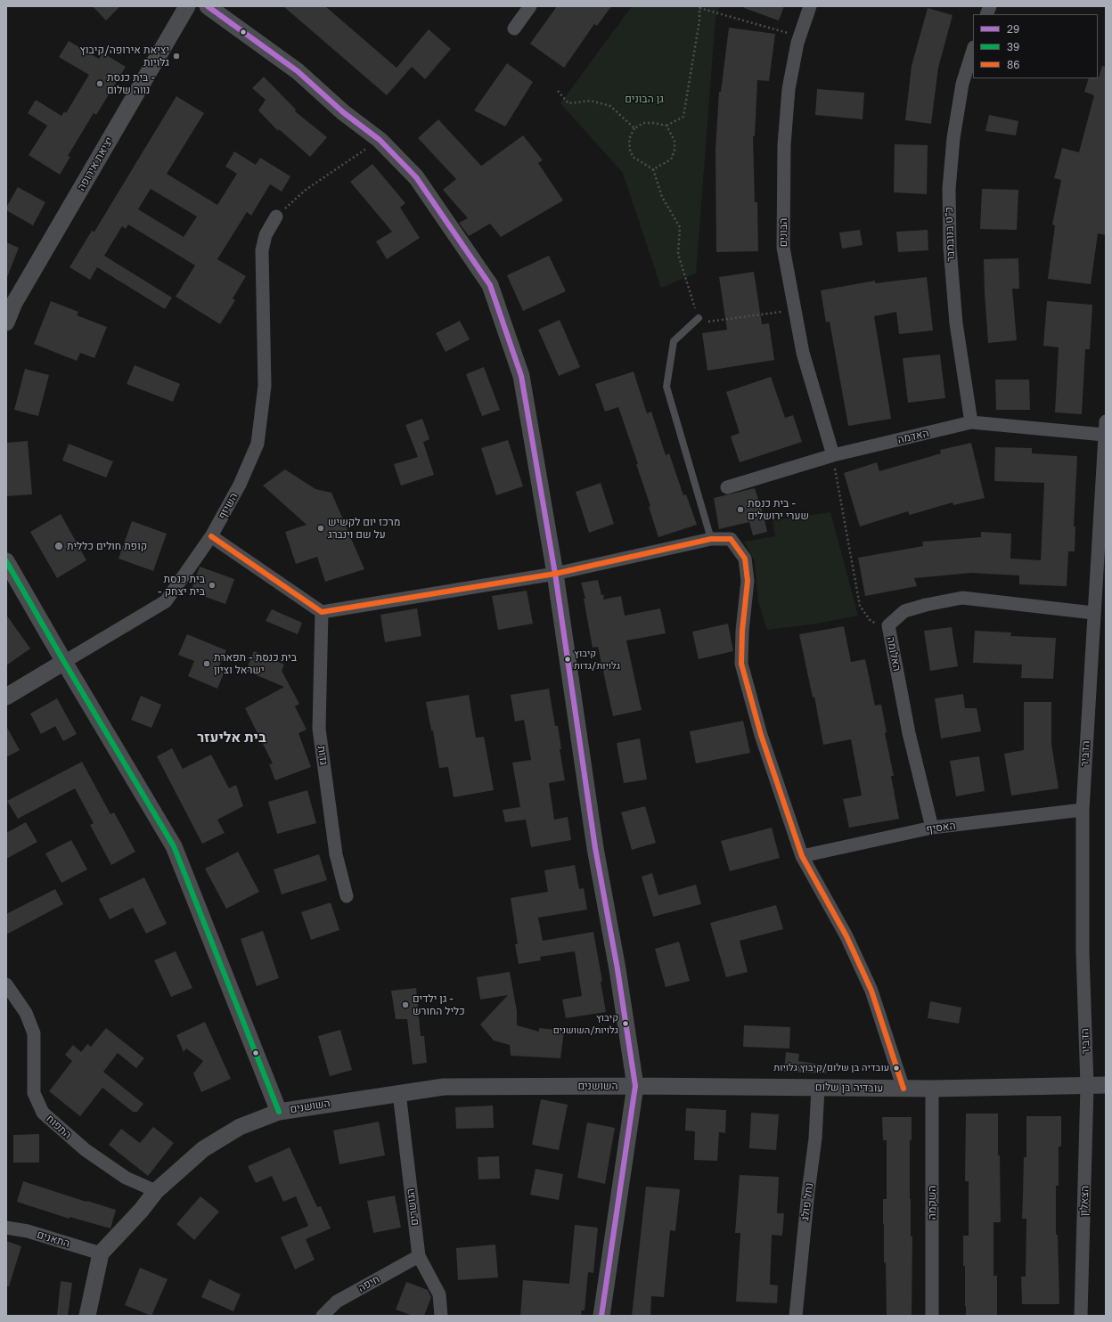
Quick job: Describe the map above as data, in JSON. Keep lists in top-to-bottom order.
{
  "streets": {
    "street": [
      "יציאת אירופה",
      "הבונים",
      "כ\"ט בנובמבר",
      "האדמה",
      "השיזף",
      "האלומה",
      "הדביר",
      "גדות",
      "האסיף",
      "השושנים",
      "עובדיה בן שלום",
      "התפוח",
      "הצאלון",
      "נחל פולג",
      "השקמה",
      "הגושרים",
      "התאנים",
      "חיפה"
    ]
  },
  "crossings": [
    ["הבונים", "האדמה"],
    ["כ\"ט בנובמבר", "האדמה"],
    ["האדמה", "הדביר"],
    ["האלומה", "הדביר"],
    ["האלומה", "האסיף"],
    ["הדביר", "האסיף"],
    ["הדביר", "עובדיה בן שלום"],
    ["הדביר", "הצאלון"],
    ["השושנים", "עובדיה בן שלום"],
    ["השושנים", "התפוח"],
    ["השושנים", "הגושרים"],
    ["השושנים", "התאנים"],
    ["עובדיה בן שלום", "הצאלון"],
    ["עובדיה בן שלום", "נחל פולג"],
    ["עובדיה בן שלום", "השקמה"],
    ["הגושרים", "חיפה"]
  ],
  "districts": ["בית אליעזר"],
  "parks": ["גן הבונים"],
  "places": [
    "יציאת אירופה/קיבוץ גלויות",
    "בית כנסת - נווה שלום",
    "בית כנסת - שערי ירושלים",
    "מרכז יום לקשיש על שם וינברג",
    "קופת חולים כללית",
    "בית כנסת - בית יצחק",
    "קיבוץ גלויות/גדות",
    "בית כנסת - תפארת ישראל וציון",
    "גן ילדים - כליל החורש",
    "קיבוץ גלויות/השושנים",
    "עובדיה בן שלום/קיבוץ גלויות"
  ],
  "lines": ["transit line 29", "transit line 86", "transit line 39"],
  "legend": ["29", "39", "86"]
}
